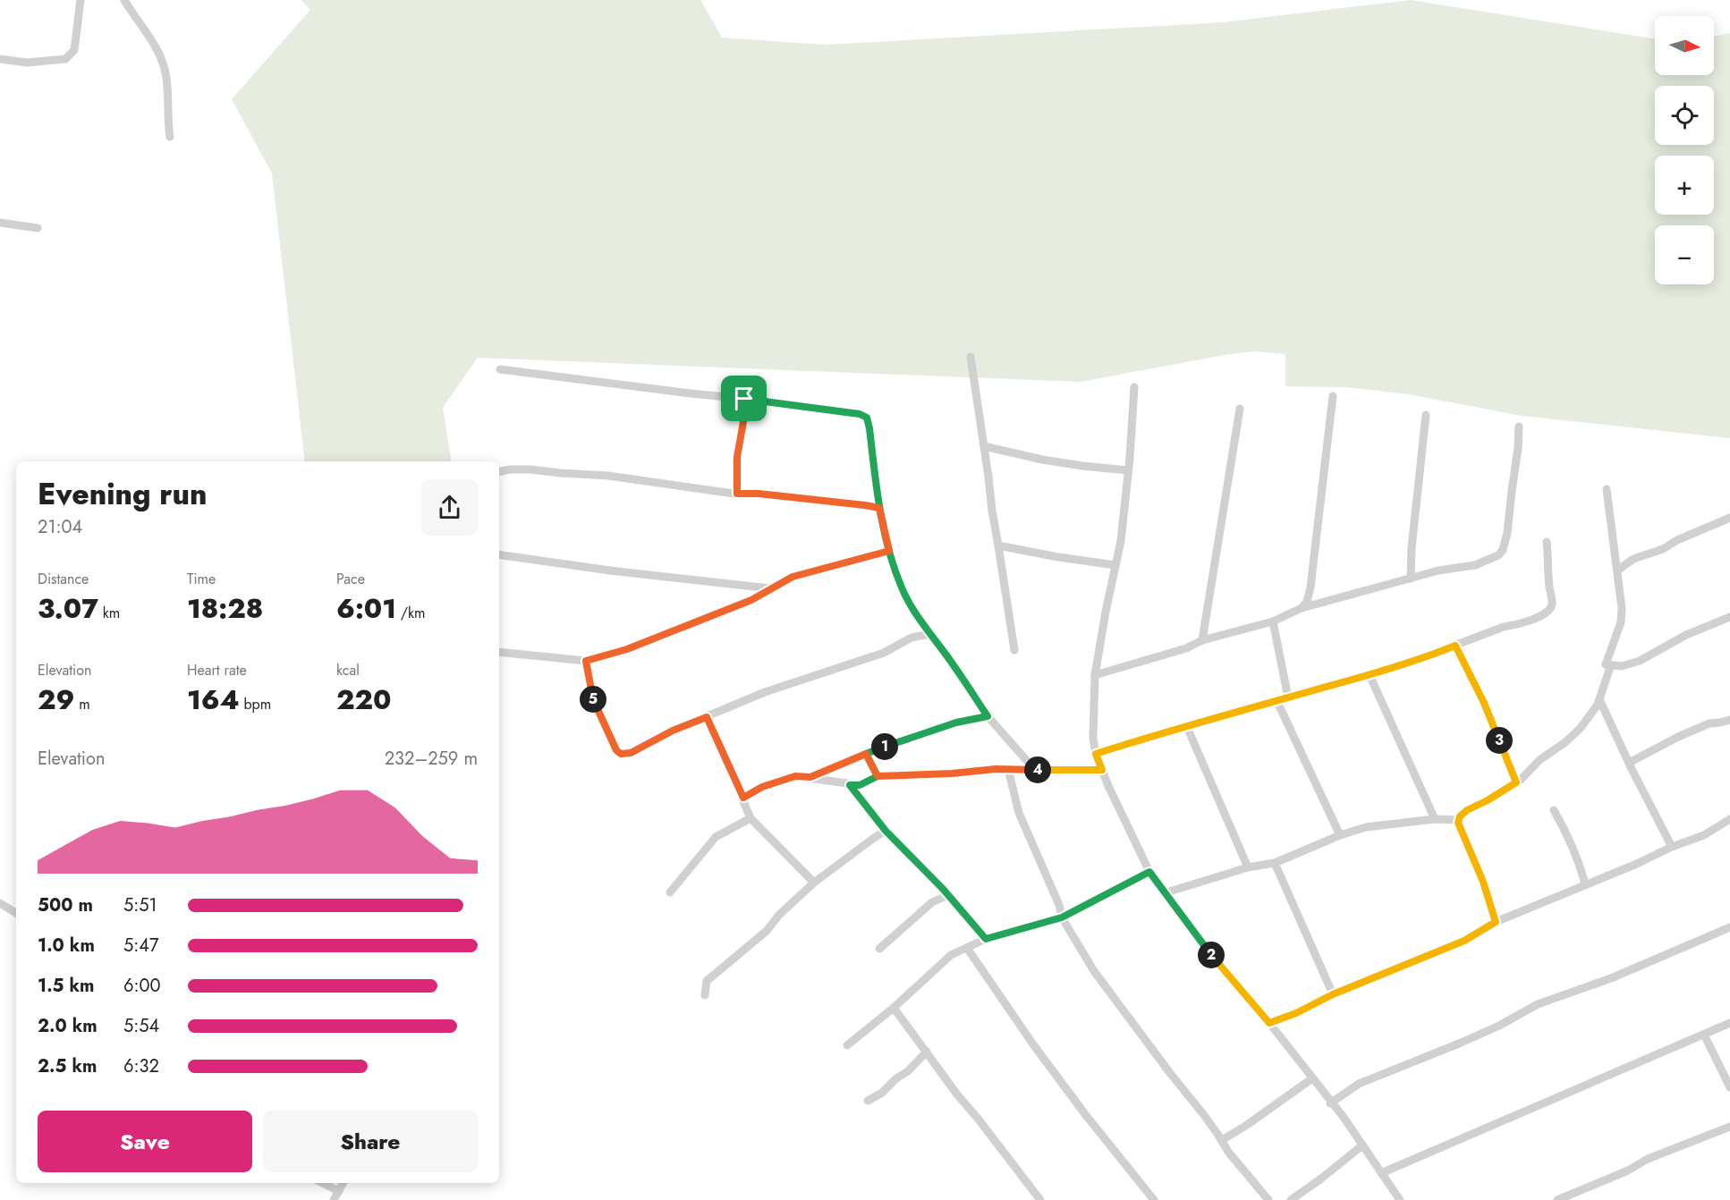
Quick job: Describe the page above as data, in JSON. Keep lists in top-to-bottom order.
{
  "north": "right",
  "page": {
    "map_buttons": ["+", "−"],
    "heading": ["Evening run", "21:04"],
    "stats": [
      ["Distance", "3.07 km"],
      ["Time", "18:28"],
      ["Pace", "6:01 /km"],
      ["Elevation", "29 m"],
      ["Heart rate", "164 bpm"],
      ["kcal", "220"]
    ],
    "pins": [
      "5",
      "3",
      "1",
      "4",
      "2"
    ],
    "chart": ["Elevation", "232–259 m"],
    "list": [
      {
        "name": "500 m",
        "note": "5:51"
      },
      {
        "name": "1.0 km",
        "note": "5:47"
      },
      {
        "name": "1.5 km",
        "note": "6:00"
      },
      {
        "name": "2.0 km",
        "note": "5:54"
      },
      {
        "name": "2.5 km",
        "note": "6:32"
      }
    ],
    "buttons": ["Save", "Share"]
  }
}
